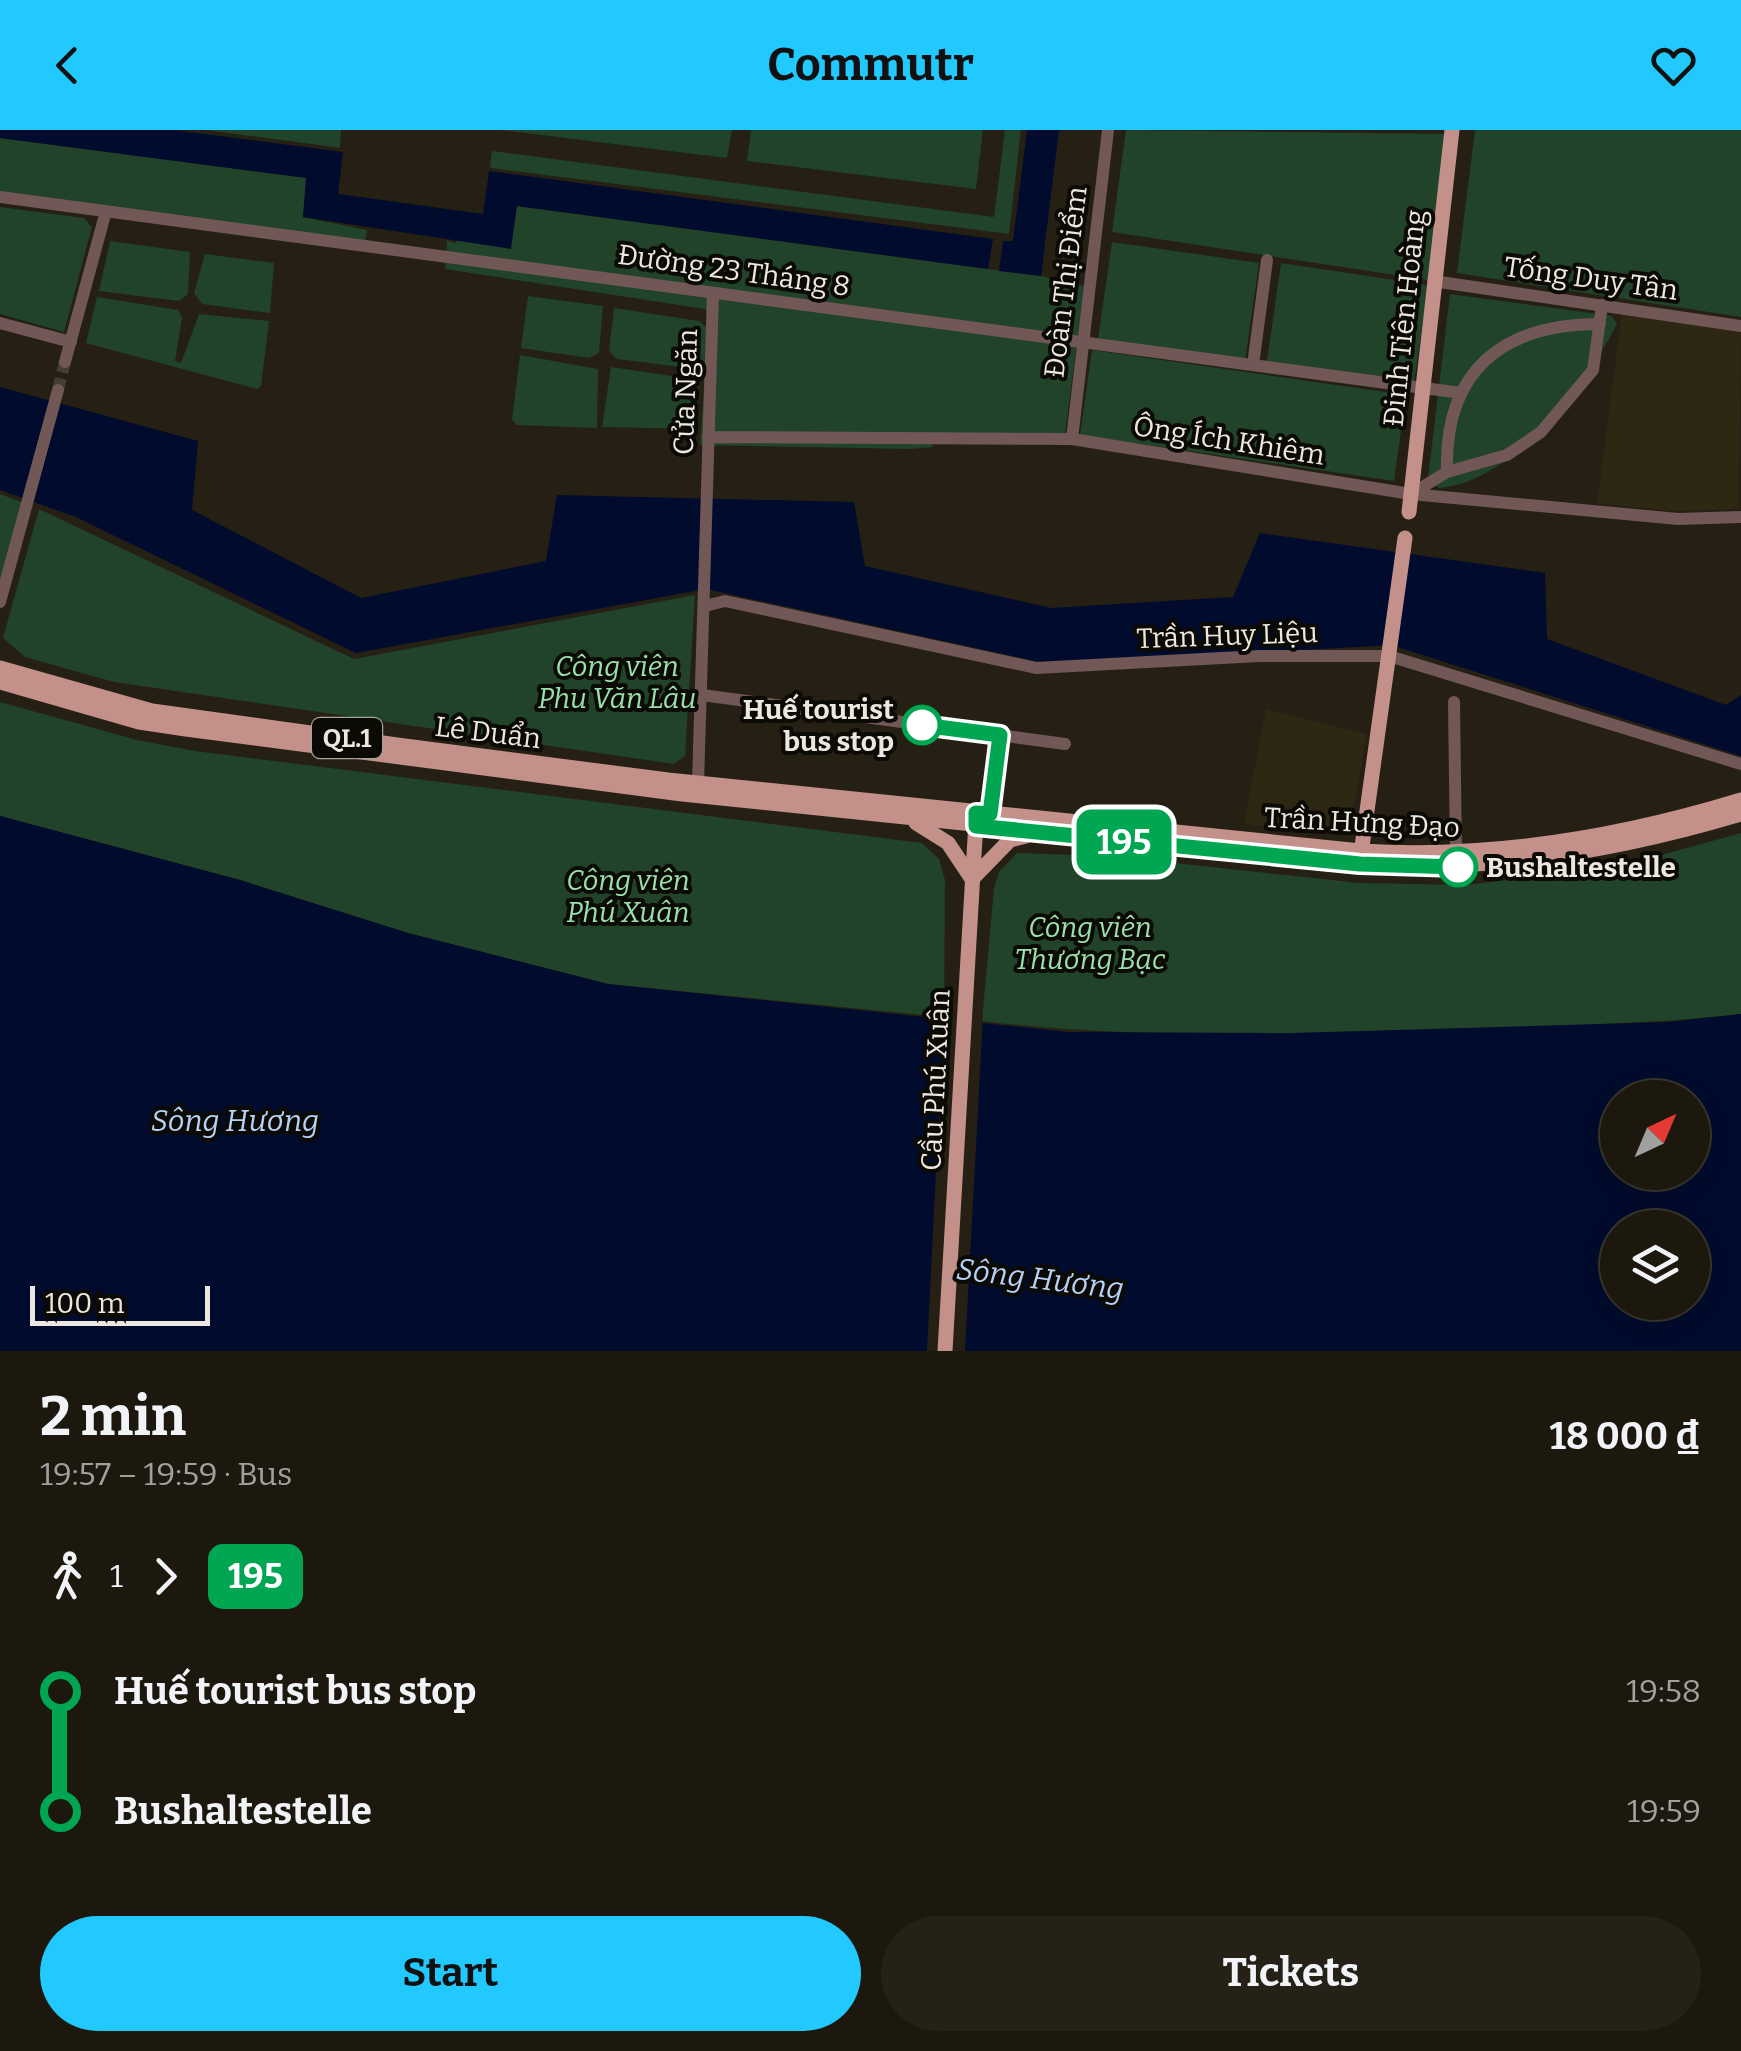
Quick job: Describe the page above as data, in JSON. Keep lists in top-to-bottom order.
{
  "streets": {
    "main road": [
      "Đinh Tiên Hoàng",
      "Lê Duẩn",
      "QL.1",
      "Trần Hưng Đạo",
      "Cầu Phú Xuân"
    ],
    "street": [
      "Đường 23 Tháng 8",
      "Tống Duy Tân",
      "Đoàn Thị Điểm",
      "Cửa Ngăn",
      "Ông Ích Khiêm",
      "Trần Huy Liệu"
    ]
  },
  "crossings": [
    ["Đường 23 Tháng 8", "Đoàn Thị Điểm"],
    ["Đường 23 Tháng 8", "Đinh Tiên Hoàng"],
    ["Đường 23 Tháng 8", "Cửa Ngăn"],
    ["Tống Duy Tân", "Đinh Tiên Hoàng"],
    ["Đoàn Thị Điểm", "Ông Ích Khiêm"],
    ["Đinh Tiên Hoàng", "Ông Ích Khiêm"],
    ["Cửa Ngăn", "Ông Ích Khiêm"],
    ["Cửa Ngăn", "Trần Huy Liệu"],
    ["Lê Duẩn", "QL.1"],
    ["Lê Duẩn", "Trần Hưng Đạo"],
    ["Lê Duẩn", "Cầu Phú Xuân"],
    ["QL.1", "Cầu Phú Xuân"],
    ["Trần Hưng Đạo", "Cầu Phú Xuân"]
  ],
  "water": ["Sông Hương"],
  "parks": ["Công viên Phu Văn Lâu", "Công viên Phú Xuân", "Công viên Thương Bạc"],
  "places": ["Huế tourist bus stop", "Bushaltestelle"],
  "lines": ["bus line 195"],
  "scale_bar": "100 m",
  "north": "top right",
  "page": {
    "header": "Commutr",
    "on_map": "195",
    "scale": "100 m",
    "heading": ["2 min", "19:57 – 19:59 · Bus", "18 000 ₫"],
    "legs": ["1", "195"],
    "list": [
      {
        "name": "Huế tourist bus stop",
        "value": "19:58"
      },
      {
        "name": "Bushaltestelle",
        "value": "19:59"
      }
    ],
    "buttons": ["Start", "Tickets"]
  }
}
